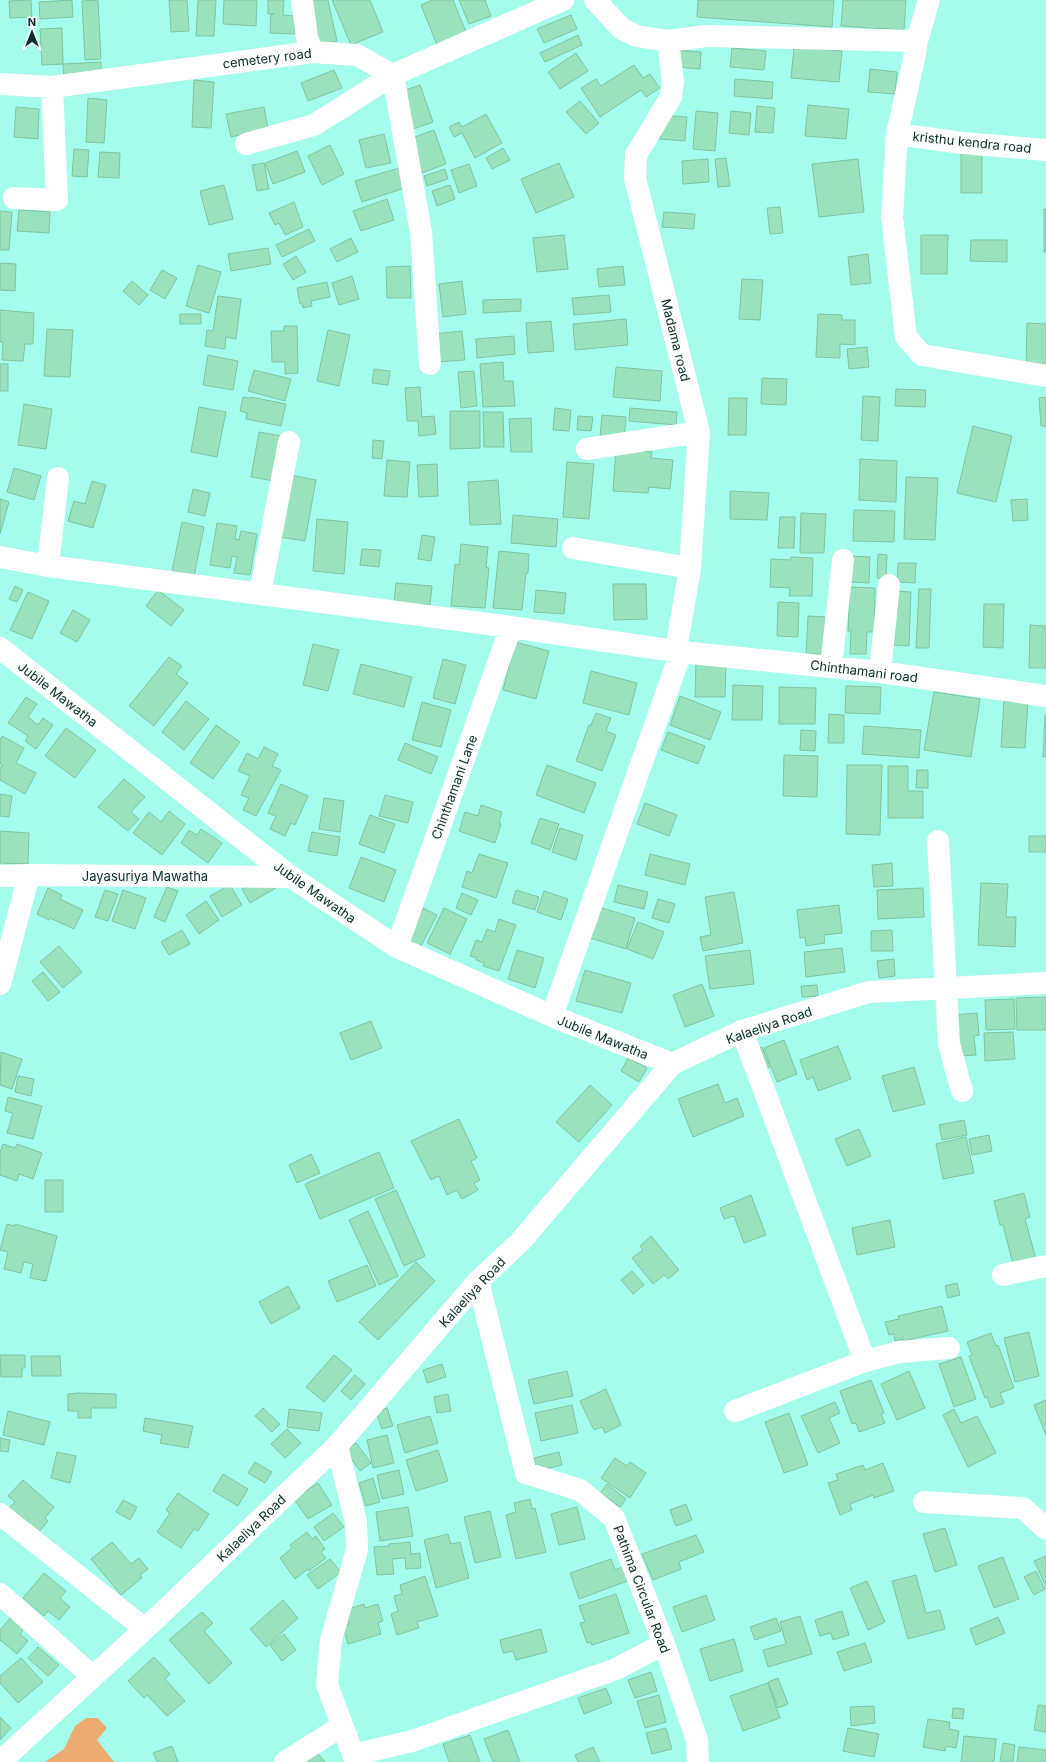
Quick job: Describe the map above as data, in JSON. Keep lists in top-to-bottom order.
{
  "streets": {
    "street": [
      "cemetery road",
      "kristhu kendra road",
      "Madama road",
      "Chinthamani road",
      "Jubile Mawatha",
      "Chinthamani Lane",
      "Jayasuriya Mawatha",
      "Kalaeliya Road",
      "Pathima Circular Road"
    ]
  },
  "crossings": [
    ["Madama road", "Chinthamani road"],
    ["Madama road", "Jubile Mawatha"],
    ["Chinthamani road", "Chinthamani Lane"],
    ["Jubile Mawatha", "Chinthamani Lane"],
    ["Jubile Mawatha", "Jayasuriya Mawatha"],
    ["Jubile Mawatha", "Kalaeliya Road"],
    ["Kalaeliya Road", "Pathima Circular Road"]
  ],
  "north": "top"
}
